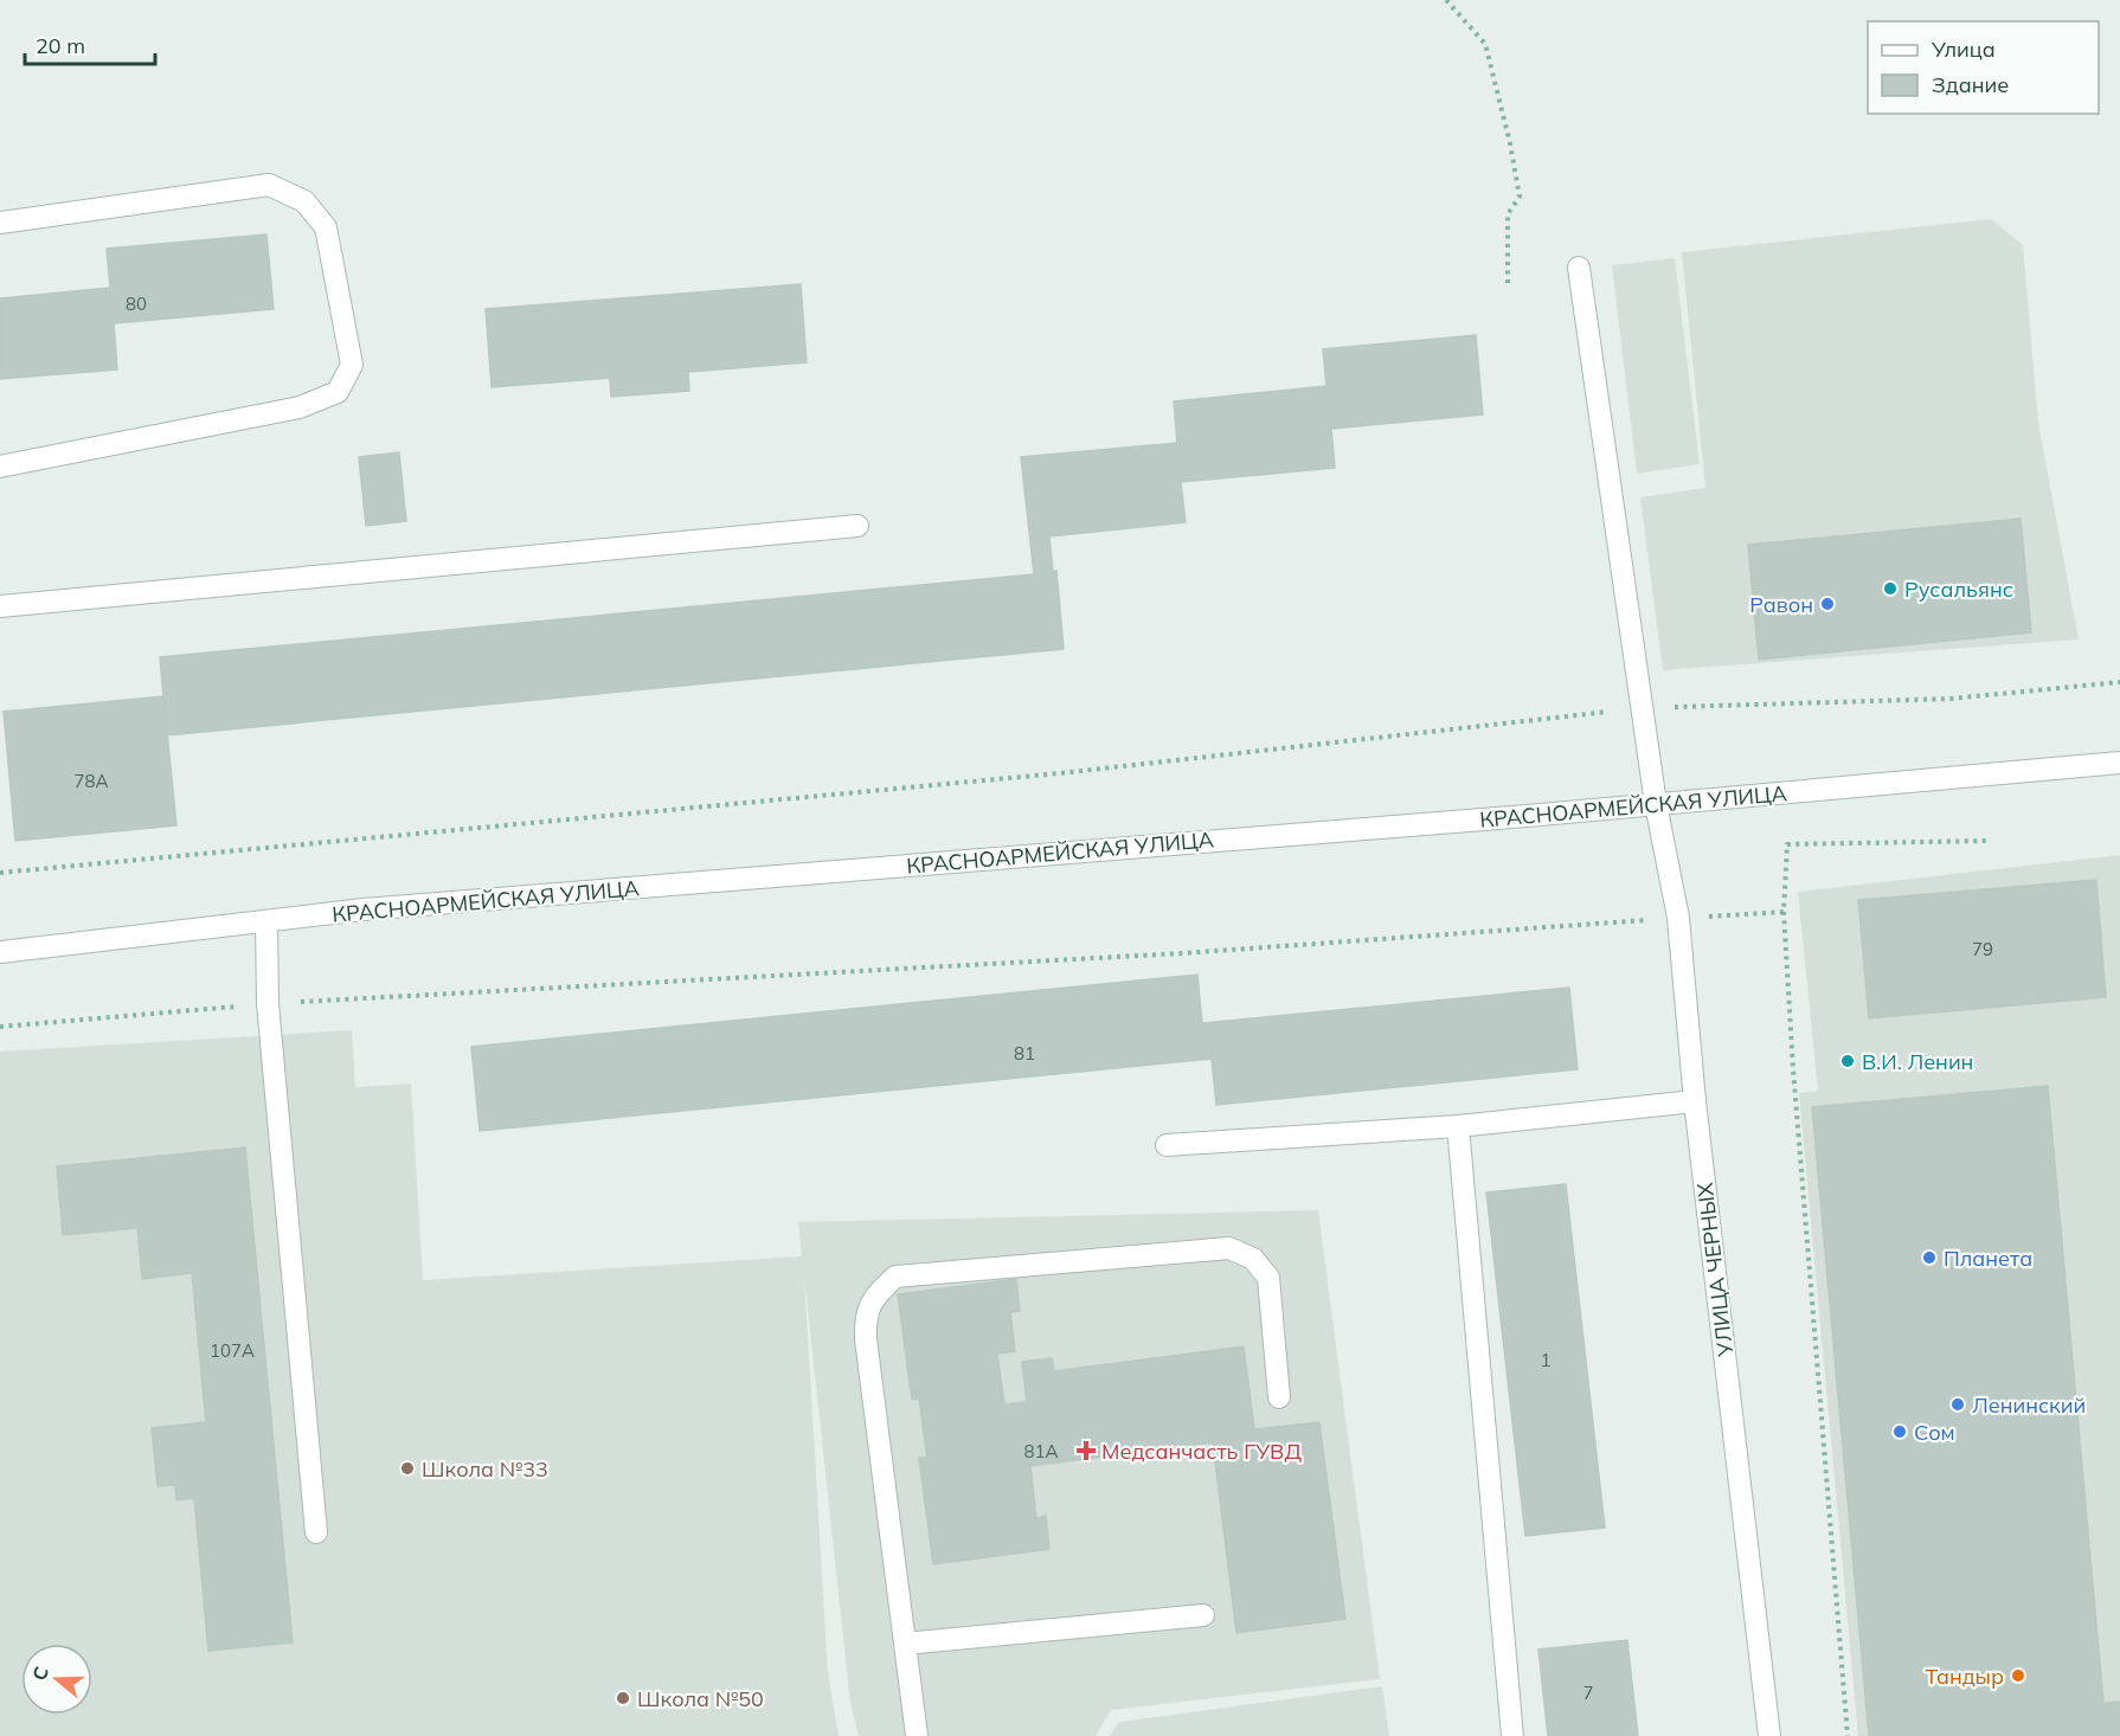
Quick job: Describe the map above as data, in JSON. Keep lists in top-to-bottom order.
{
  "streets": {
    "street": ["КРАСНОАРМЕЙСКАЯ УЛИЦА", "УЛИЦА ЧЕРНЫХ"]
  },
  "crossings": [
    ["КРАСНОАРМЕЙСКАЯ УЛИЦА", "УЛИЦА ЧЕРНЫХ"]
  ],
  "places": {
    "other": [
      "Русальянс",
      "Равон",
      "В.И. Ленин",
      "Планета",
      "Ленинский",
      "Сом",
      "Школа №33",
      "Тандыр",
      "Школа №50"
    ],
    "health": ["Медсанчасть ГУВД"]
  },
  "house_numbers": [
    "80",
    "78А",
    "79",
    "81",
    "107А",
    "1",
    "81А",
    "7"
  ],
  "legend": ["Улица", "Здание"],
  "scale_bar": "20 m",
  "north": "left"
}
